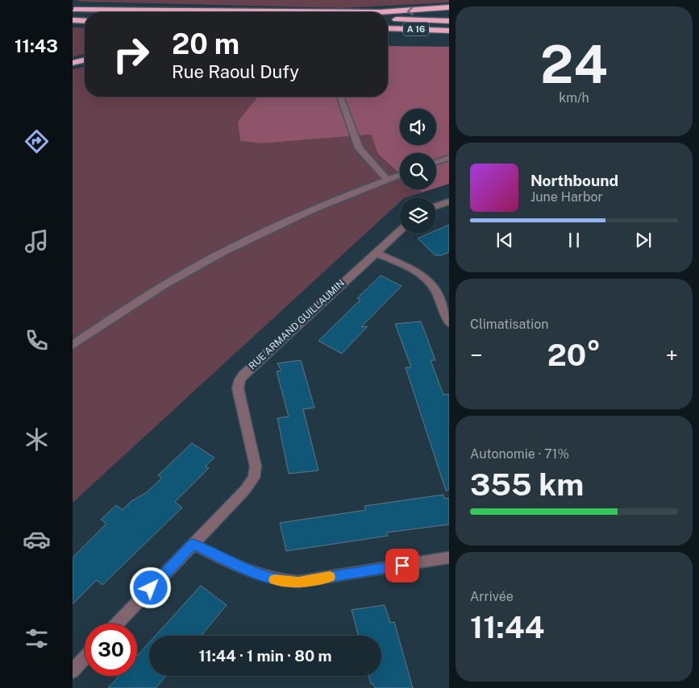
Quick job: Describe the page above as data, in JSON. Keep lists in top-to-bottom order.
{
  "streets": {
    "highway": ["A 16"],
    "street": ["RUE ARMAND GUILLAUMIN"]
  },
  "page": {
    "tabs": "11:43",
    "tile": [
      ["24", "km/h"],
      "Climatisation",
      ["Autonomie · 71%", "355 km"],
      ["Arrivée", "11:44"]
    ],
    "turn": ["20 m", "Rue Raoul Dufy"],
    "song": ["Northbound", "June Harbor"],
    "heat": ["−", "20°", "+"],
    "limit": "30",
    "trip": "11:44 · 1 min · 80 m"
  }
}
